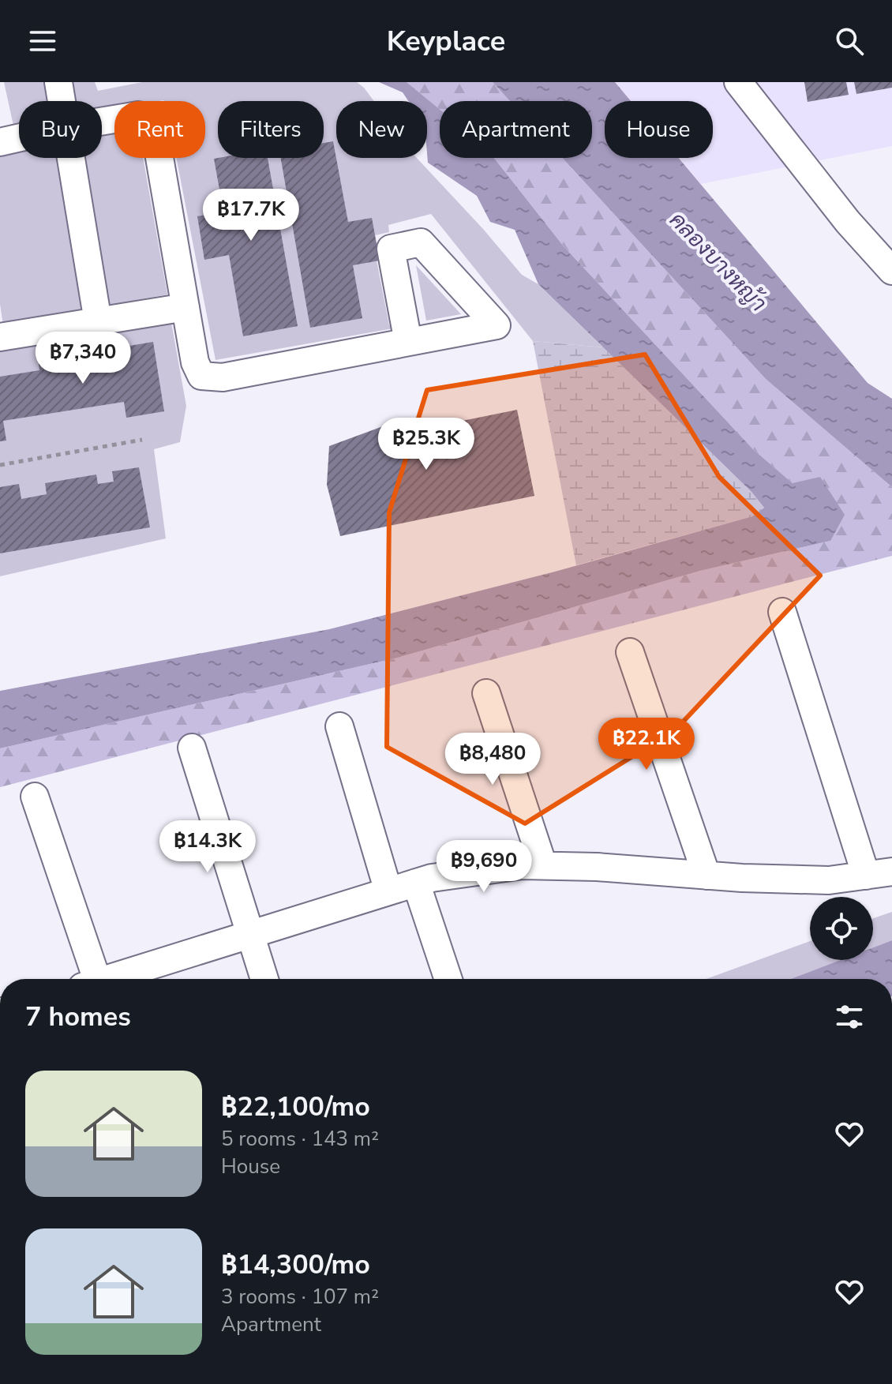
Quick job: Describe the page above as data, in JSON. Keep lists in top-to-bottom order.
{
  "water": ["คลองบางหญ้า"],
  "page": {
    "header": "Keyplace",
    "chip": [
      "Buy",
      "Rent",
      "Filters",
      "New",
      "Apartment",
      "House"
    ],
    "price": [
      "฿17.7K",
      "฿7,340",
      "฿25.3K",
      "฿22.1K",
      "฿8,480",
      "฿14.3K",
      "฿9,690"
    ],
    "heading": "7 homes",
    "list": [
      {
        "name": "฿22,100/mo",
        "note": "5 rooms · 143 m² · House"
      },
      {
        "name": "฿14,300/mo",
        "note": "3 rooms · 107 m² · Apartment"
      }
    ]
  }
}
